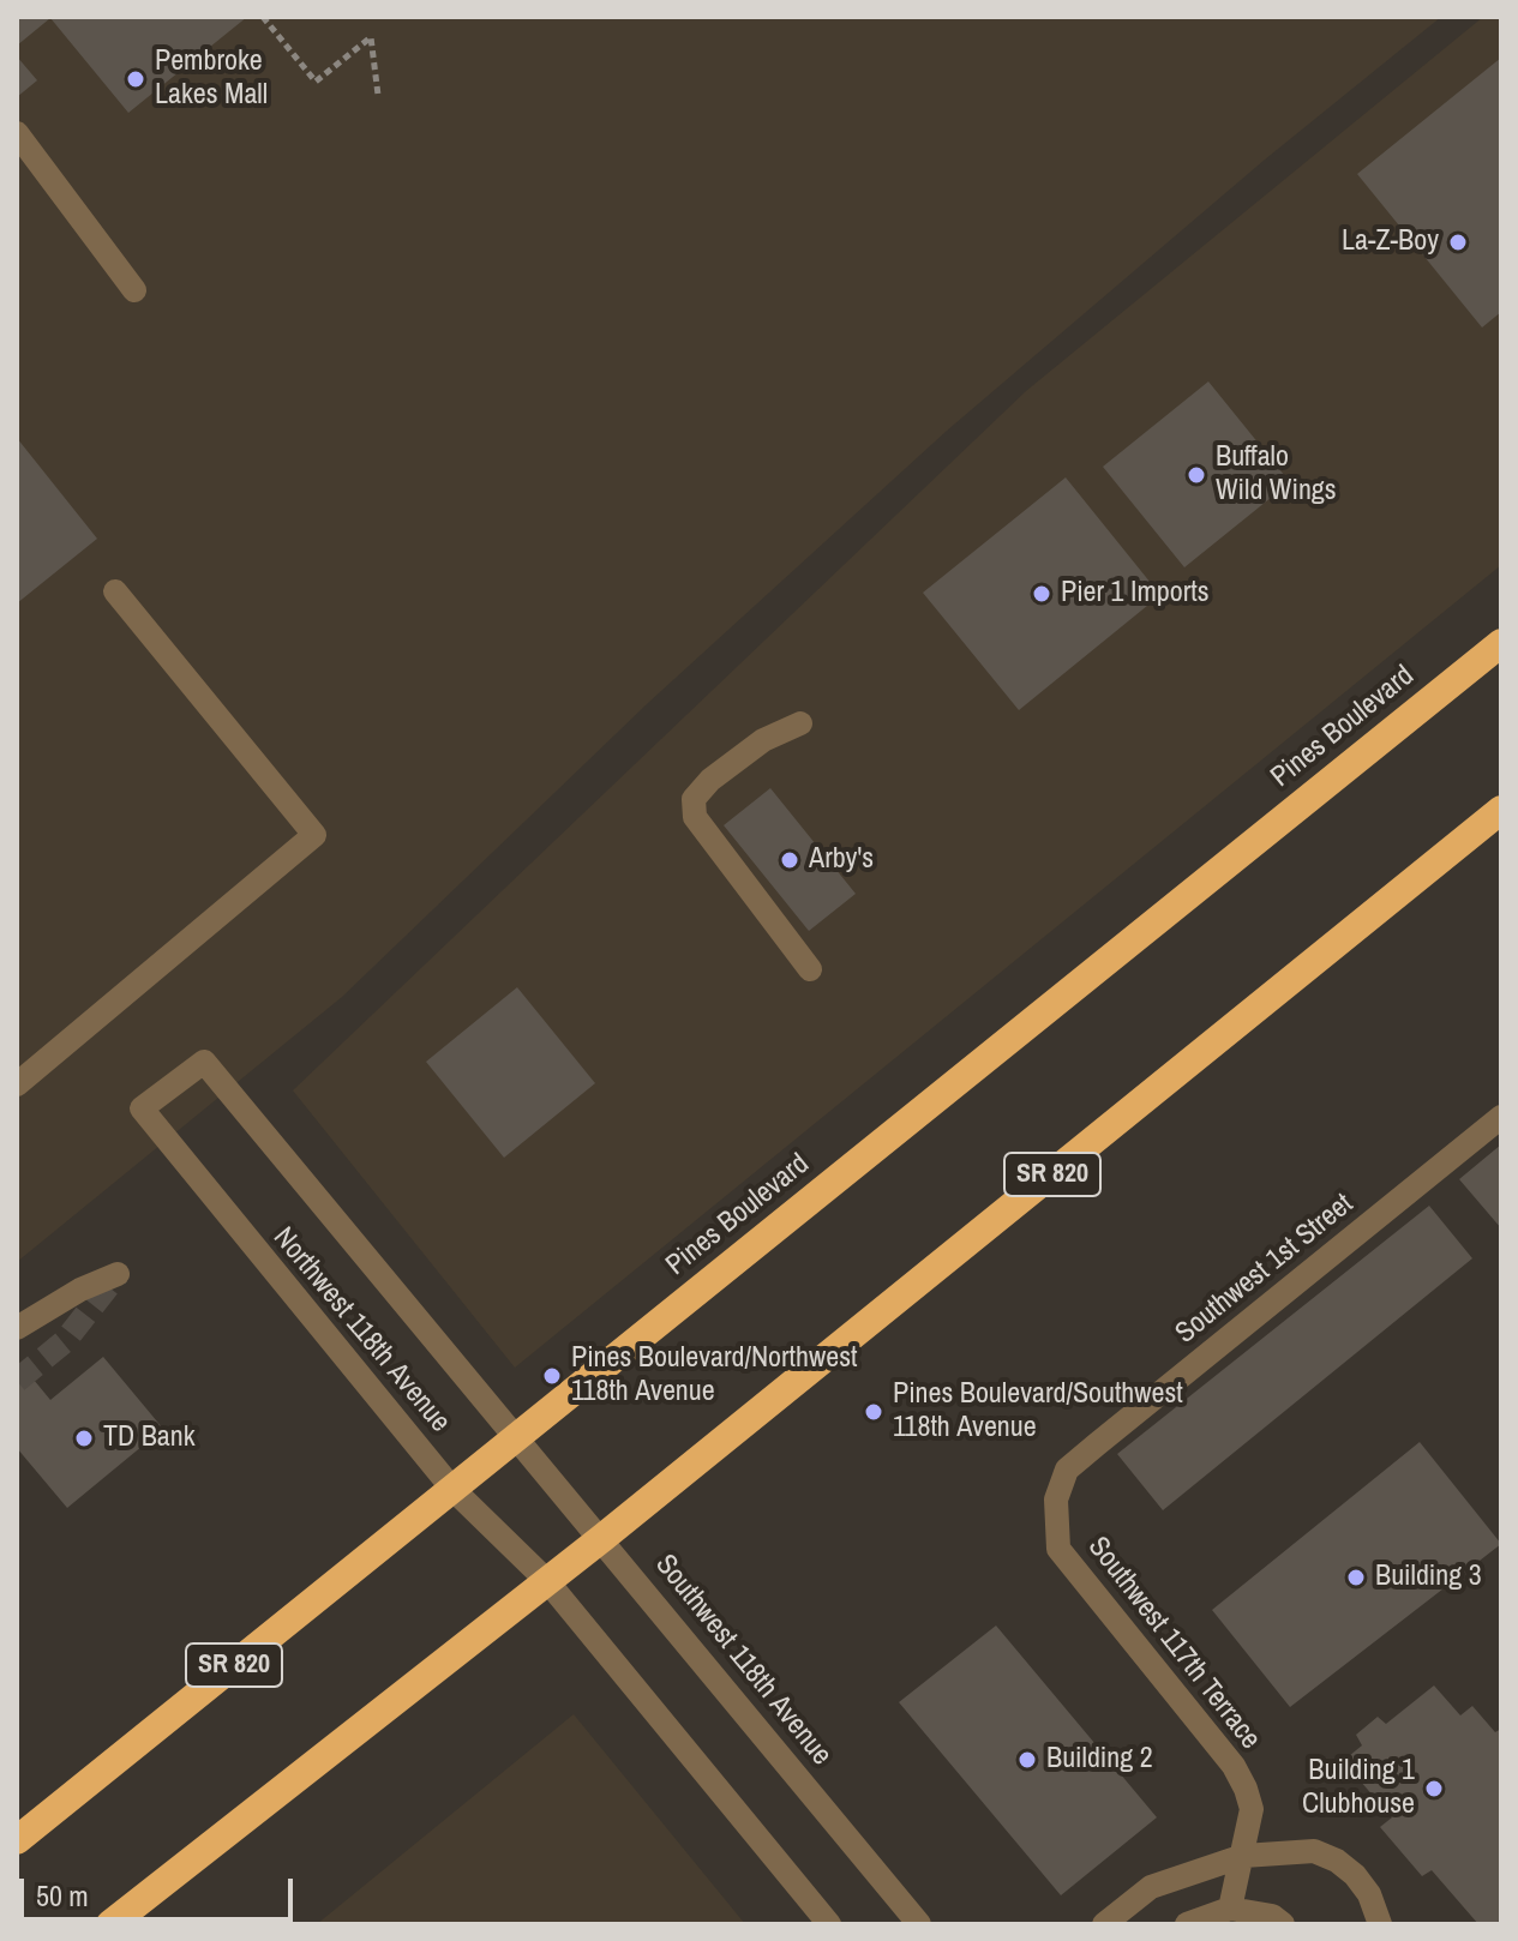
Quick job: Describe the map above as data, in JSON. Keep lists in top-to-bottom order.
{
  "streets": {
    "highway": ["Pines Boulevard", "SR 820"],
    "street": [
      "Southwest 1st Street",
      "Northwest 118th Avenue",
      "Southwest 117th Terrace",
      "Southwest 118th Avenue"
    ]
  },
  "crossings": [
    ["Pines Boulevard", "Northwest 118th Avenue"],
    ["Pines Boulevard", "Southwest 118th Avenue"],
    ["SR 820", "Northwest 118th Avenue"],
    ["SR 820", "Southwest 118th Avenue"],
    ["Southwest 1st Street", "Southwest 117th Terrace"],
    ["Northwest 118th Avenue", "Southwest 118th Avenue"]
  ],
  "places": [
    "Pembroke Lakes Mall",
    "La-Z-Boy",
    "Buffalo Wild Wings",
    "Pier 1 Imports",
    "Arby's",
    "Pines Boulevard/Northwest 118th Avenue",
    "Pines Boulevard/Southwest 118th Avenue",
    "TD Bank",
    "Building 3",
    "Building 2",
    "Building 1 Clubhouse"
  ],
  "scale_bar": "50 m"
}
